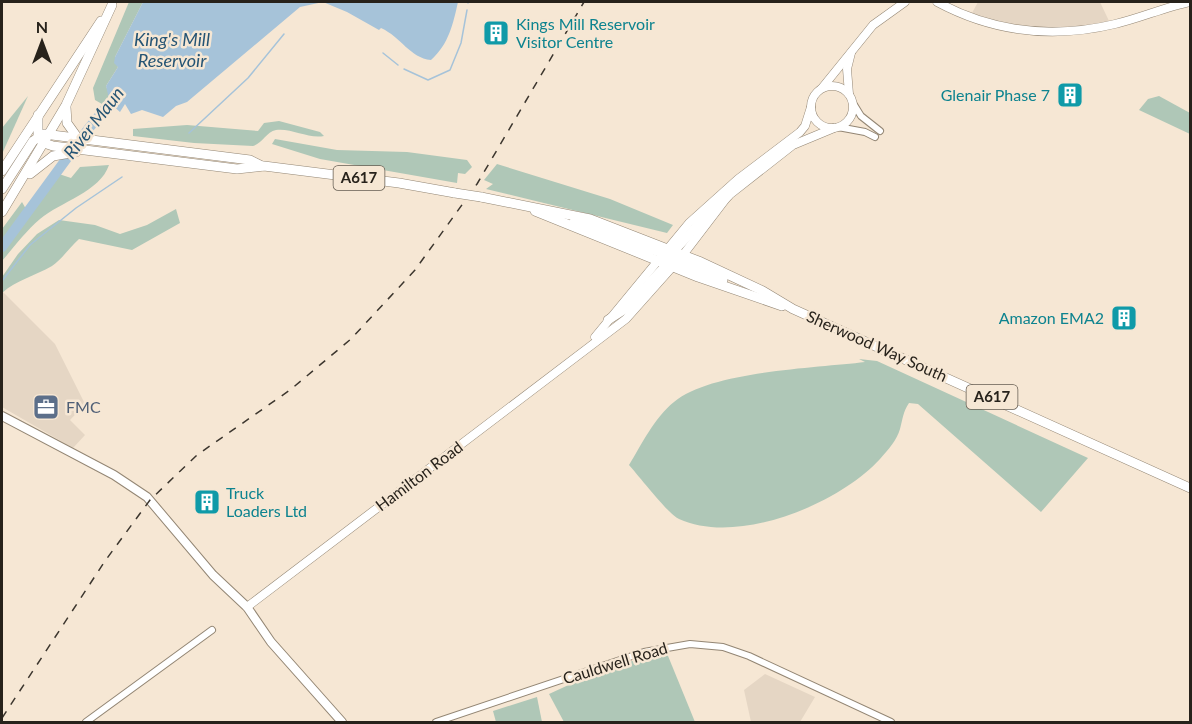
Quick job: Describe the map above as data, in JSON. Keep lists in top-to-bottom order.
{
  "streets": {
    "highway": ["A617", "Sherwood Way South"],
    "street": ["Hamilton Road", "Cauldwell Road"]
  },
  "crossings": [
    ["A617", "Sherwood Way South"],
    ["Sherwood Way South", "Hamilton Road"]
  ],
  "water": ["King's Mill Reservoir", "River Maun"],
  "places": {
    "building": [
      "Kings Mill Reservoir Visitor Centre",
      "Glenair Phase 7",
      "Amazon EMA2",
      "Truck Loaders Ltd"
    ],
    "office": ["FMC"]
  },
  "north": "top"
}
